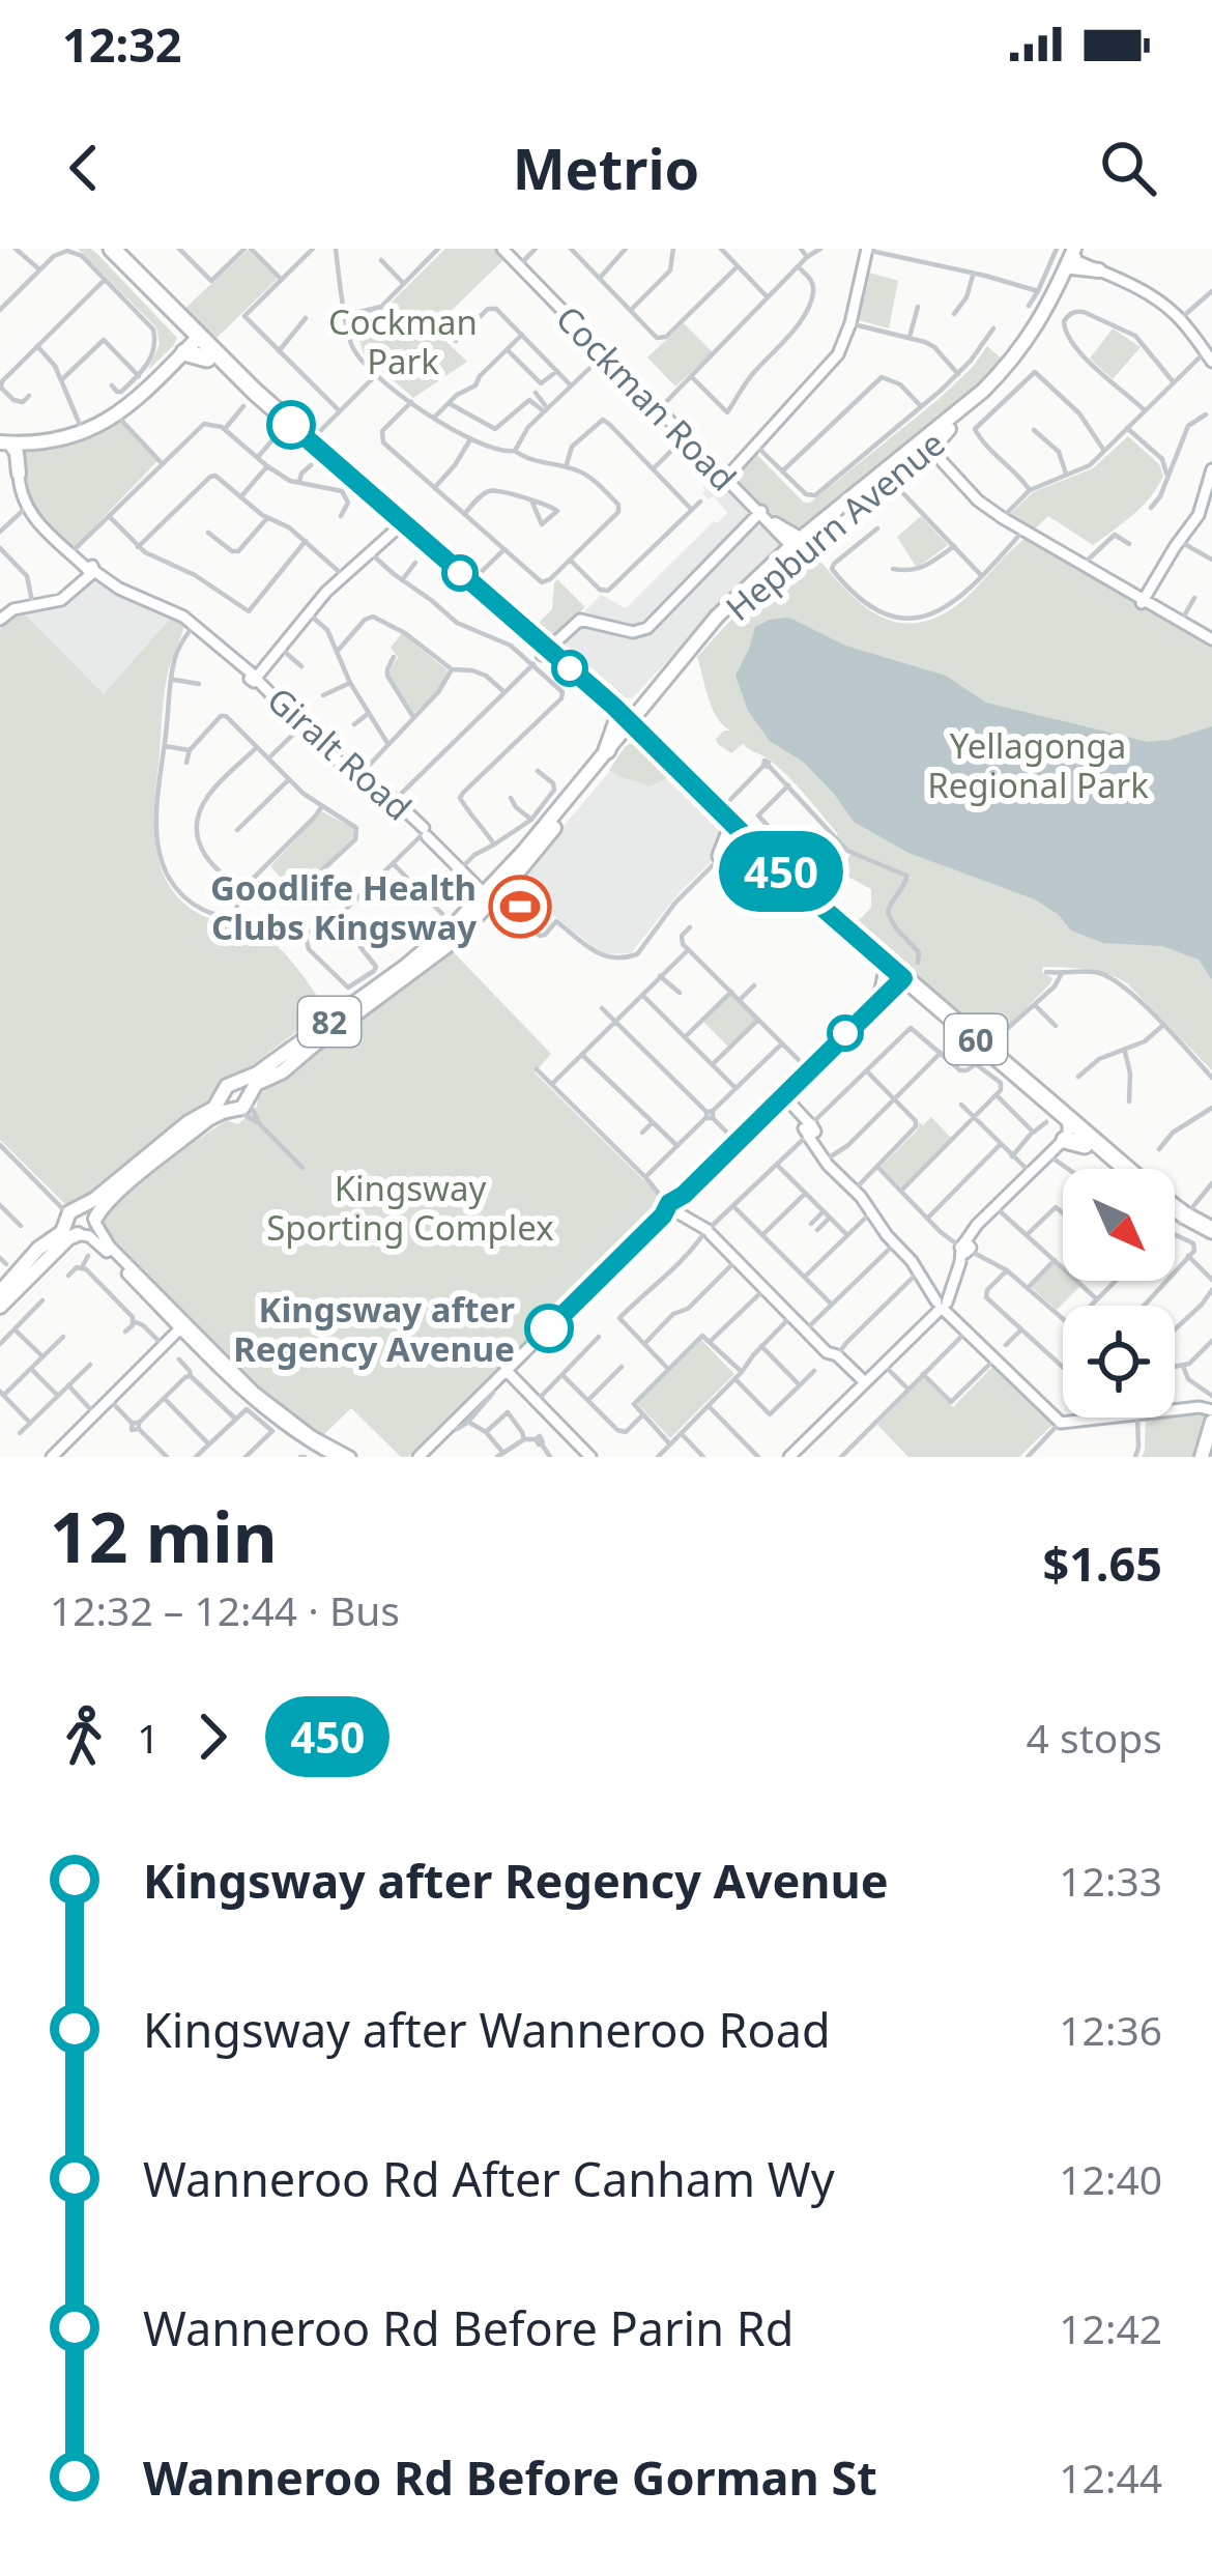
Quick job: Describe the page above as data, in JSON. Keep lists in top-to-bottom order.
{
  "streets": {
    "highway": ["60"],
    "main road": ["Hepburn Avenue", "82"],
    "street": ["Cockman Road", "Giralt Road"]
  },
  "crossings": [
    ["Cockman Road", "Hepburn Avenue"],
    ["Hepburn Avenue", "Giralt Road"],
    ["Hepburn Avenue", "82"],
    ["Hepburn Avenue", "60"]
  ],
  "parks": ["Cockman Park", "Yellagonga Regional Park", "Kingsway Sporting Complex"],
  "places": {
    "sports": ["Goodlife Health Clubs Kingsway"],
    "other": ["Kingsway after Regency Avenue"]
  },
  "lines": ["bus line 450"],
  "north": "bottom right",
  "page": {
    "status": "12:32",
    "header": "Metrio",
    "on_map": "450",
    "heading": ["12 min", "12:32 – 12:44 · Bus", "$1.65"],
    "legs": ["1", "450", "4 stops"],
    "list": [
      {
        "name": "Kingsway after Regency Avenue",
        "value": "12:33"
      },
      {
        "name": "Kingsway after Wanneroo Road",
        "value": "12:36"
      },
      {
        "name": "Wanneroo Rd After Canham Wy",
        "value": "12:40"
      },
      {
        "name": "Wanneroo Rd Before Parin Rd",
        "value": "12:42"
      },
      {
        "name": "Wanneroo Rd Before Gorman St",
        "value": "12:44"
      }
    ]
  }
}
